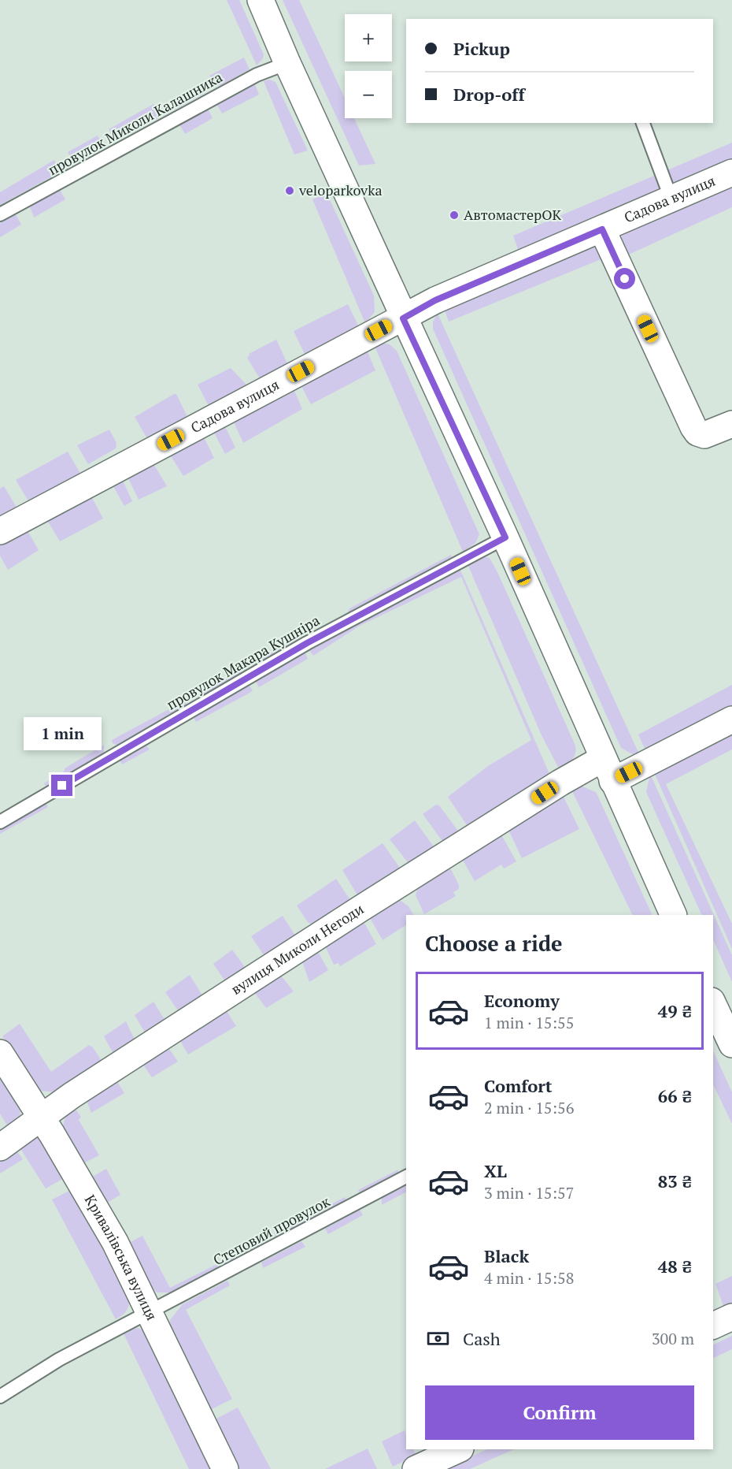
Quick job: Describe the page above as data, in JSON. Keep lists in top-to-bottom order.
{
  "streets": {
    "street": ["Садова вулиця", "вулиця Миколи Негоди", "Кривалівська вулиця"],
    "lane": ["провулок Миколи Калашника", "провулок Макара Кушніра", "Степовий провулок"]
  },
  "crossings": [
    ["вулиця Миколи Негоди", "Кривалівська вулиця"],
    ["Степовий провулок", "Кривалівська вулиця"]
  ],
  "places": ["veloparkovka", "АвтомастерОК"],
  "page": {
    "map_buttons": ["+", "−"],
    "banner": ["Pickup", "Drop-off"],
    "bubble": "1 min",
    "heading": "Choose a ride",
    "list": [
      {
        "name": "Economy",
        "note": "1 min · 15:55",
        "value": "49 ₴"
      },
      {
        "name": "Comfort",
        "note": "2 min · 15:56",
        "value": "66 ₴"
      },
      {
        "name": "XL",
        "note": "3 min · 15:57",
        "value": "83 ₴"
      },
      {
        "name": "Black",
        "note": "4 min · 15:58",
        "value": "48 ₴"
      }
    ],
    "pay": ["Cash", "300 m"],
    "buttons": "Confirm"
  }
}
